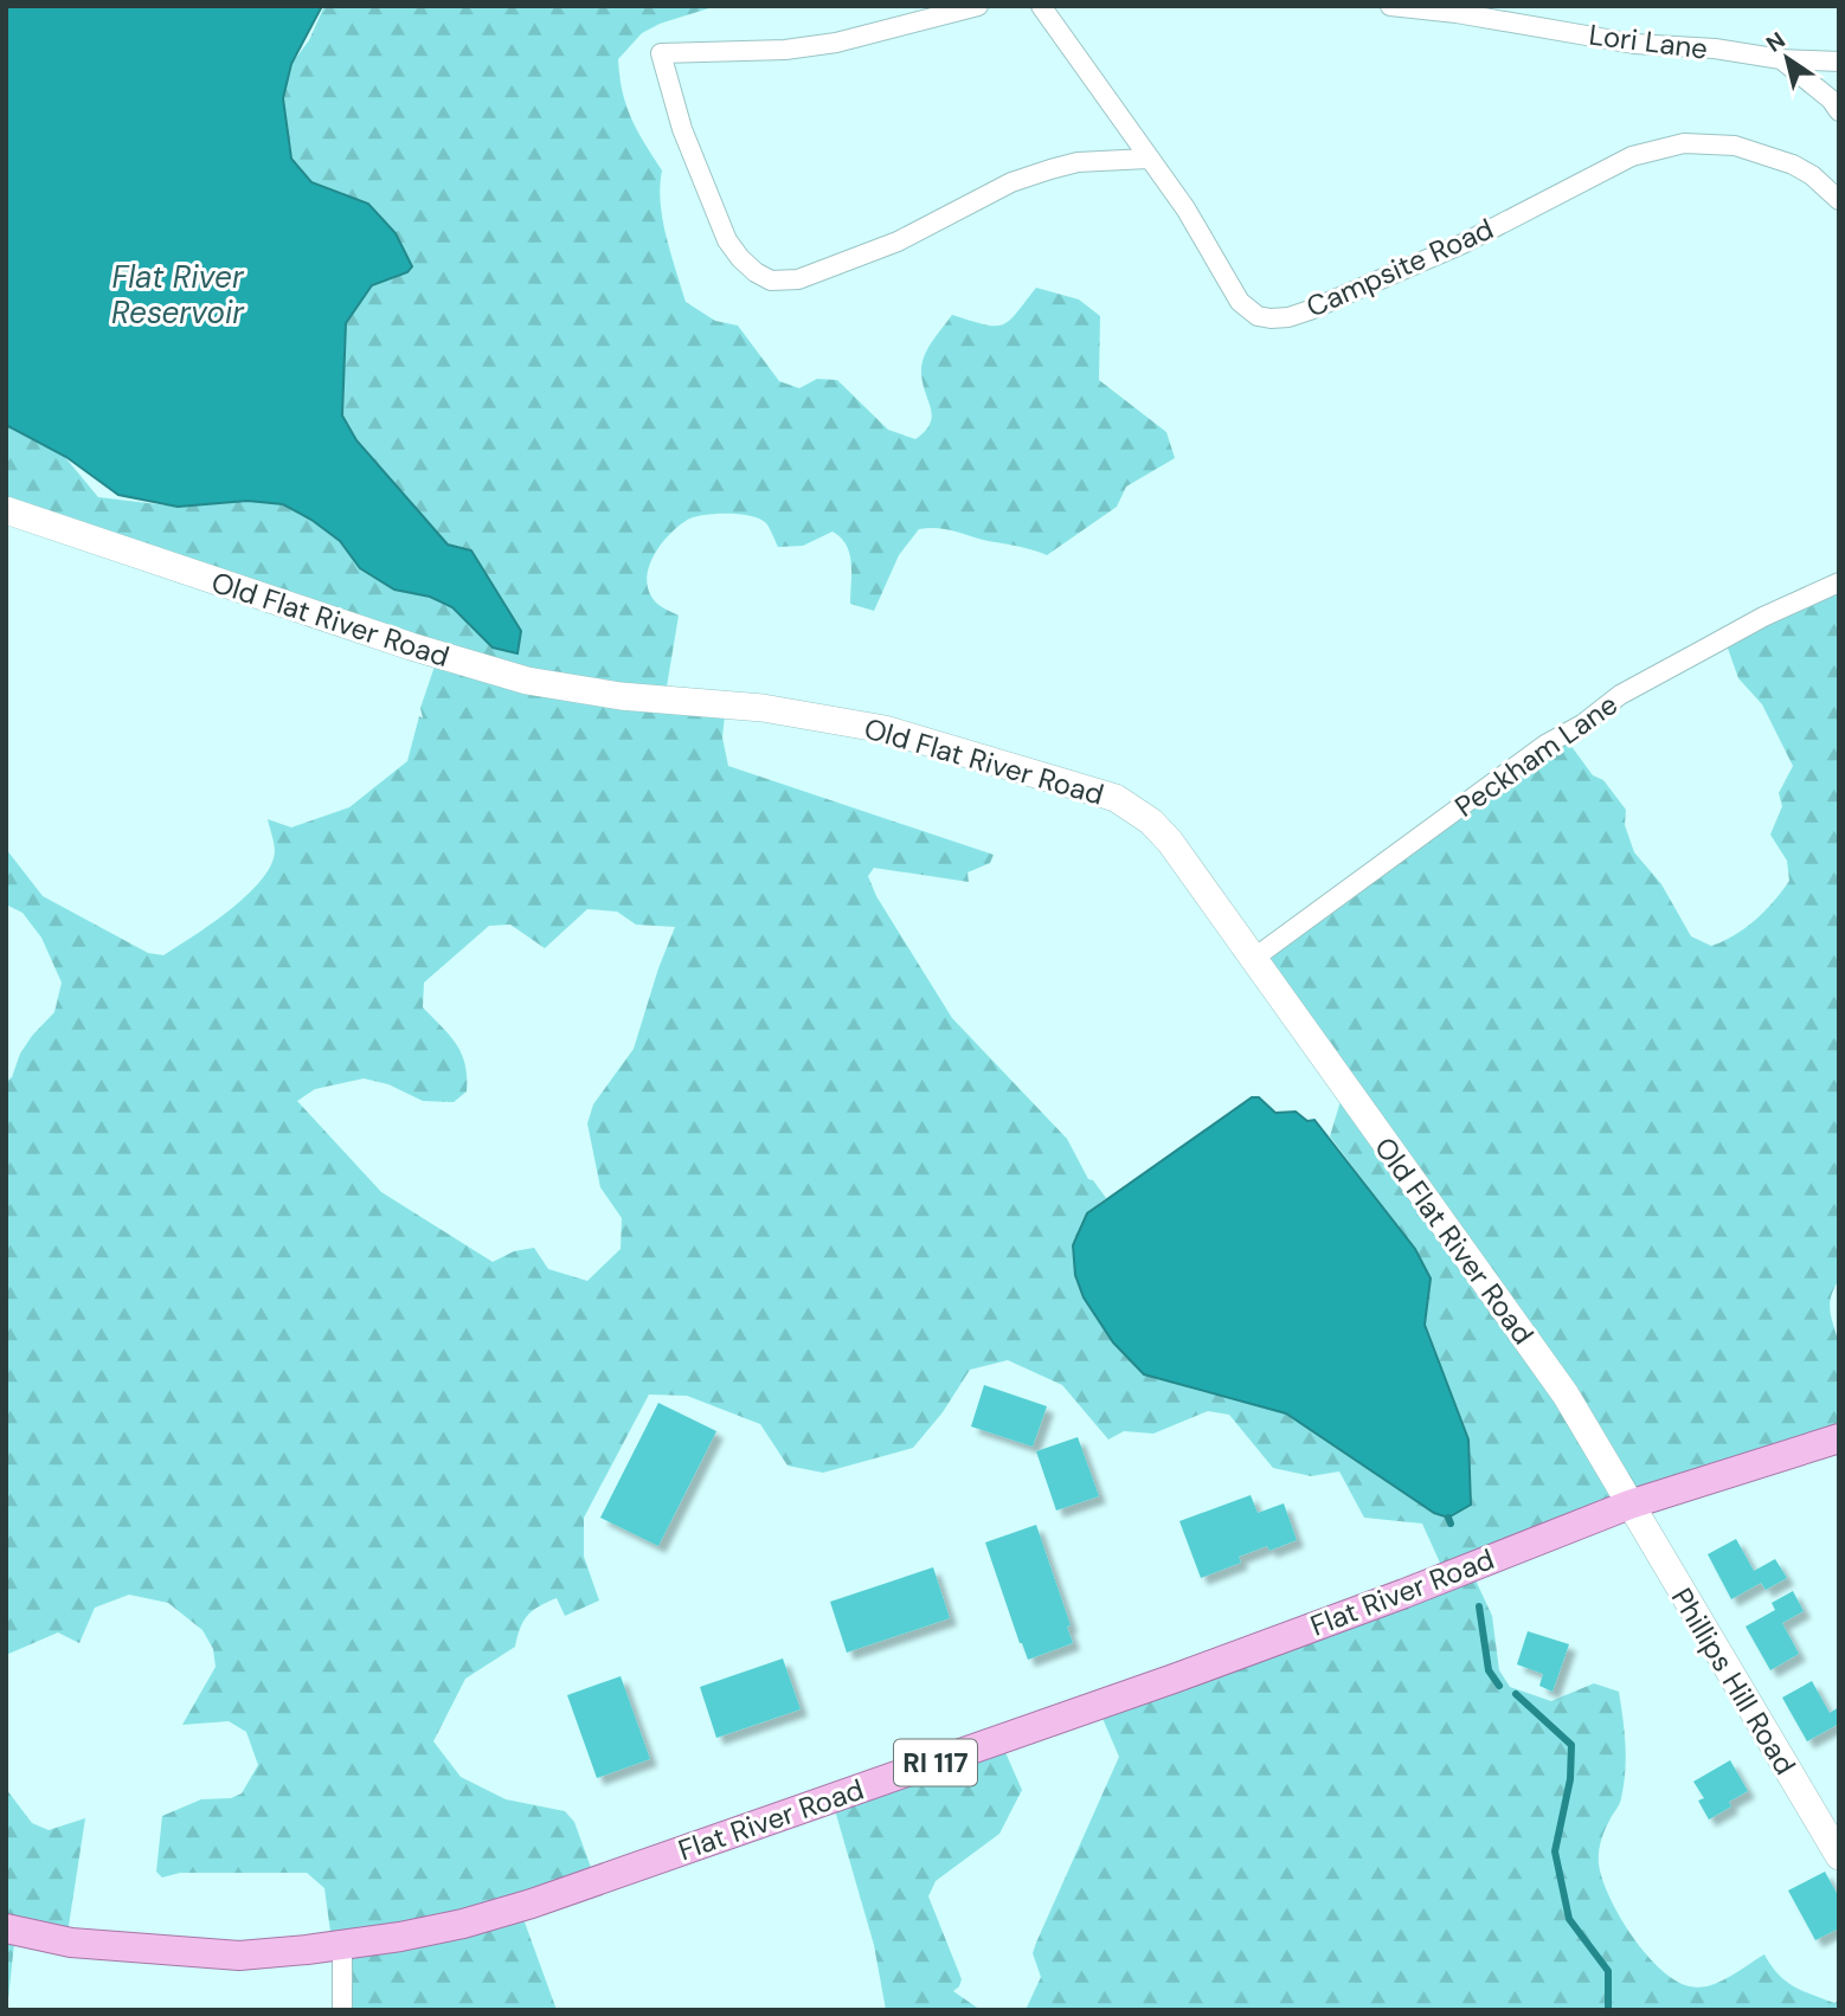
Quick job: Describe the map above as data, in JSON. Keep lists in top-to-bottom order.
{
  "streets": {
    "main road": ["Flat River Road", "RI 117"],
    "street": [
      "Lori Lane",
      "Campsite Road",
      "Old Flat River Road",
      "Peckham Lane",
      "Phillips Hill Road"
    ]
  },
  "crossings": [
    ["Old Flat River Road", "Peckham Lane"],
    ["Old Flat River Road", "Flat River Road"],
    ["Old Flat River Road", "Phillips Hill Road"],
    ["Flat River Road", "Phillips Hill Road"]
  ],
  "water": ["Flat River Reservoir"],
  "north": "top left"
}
